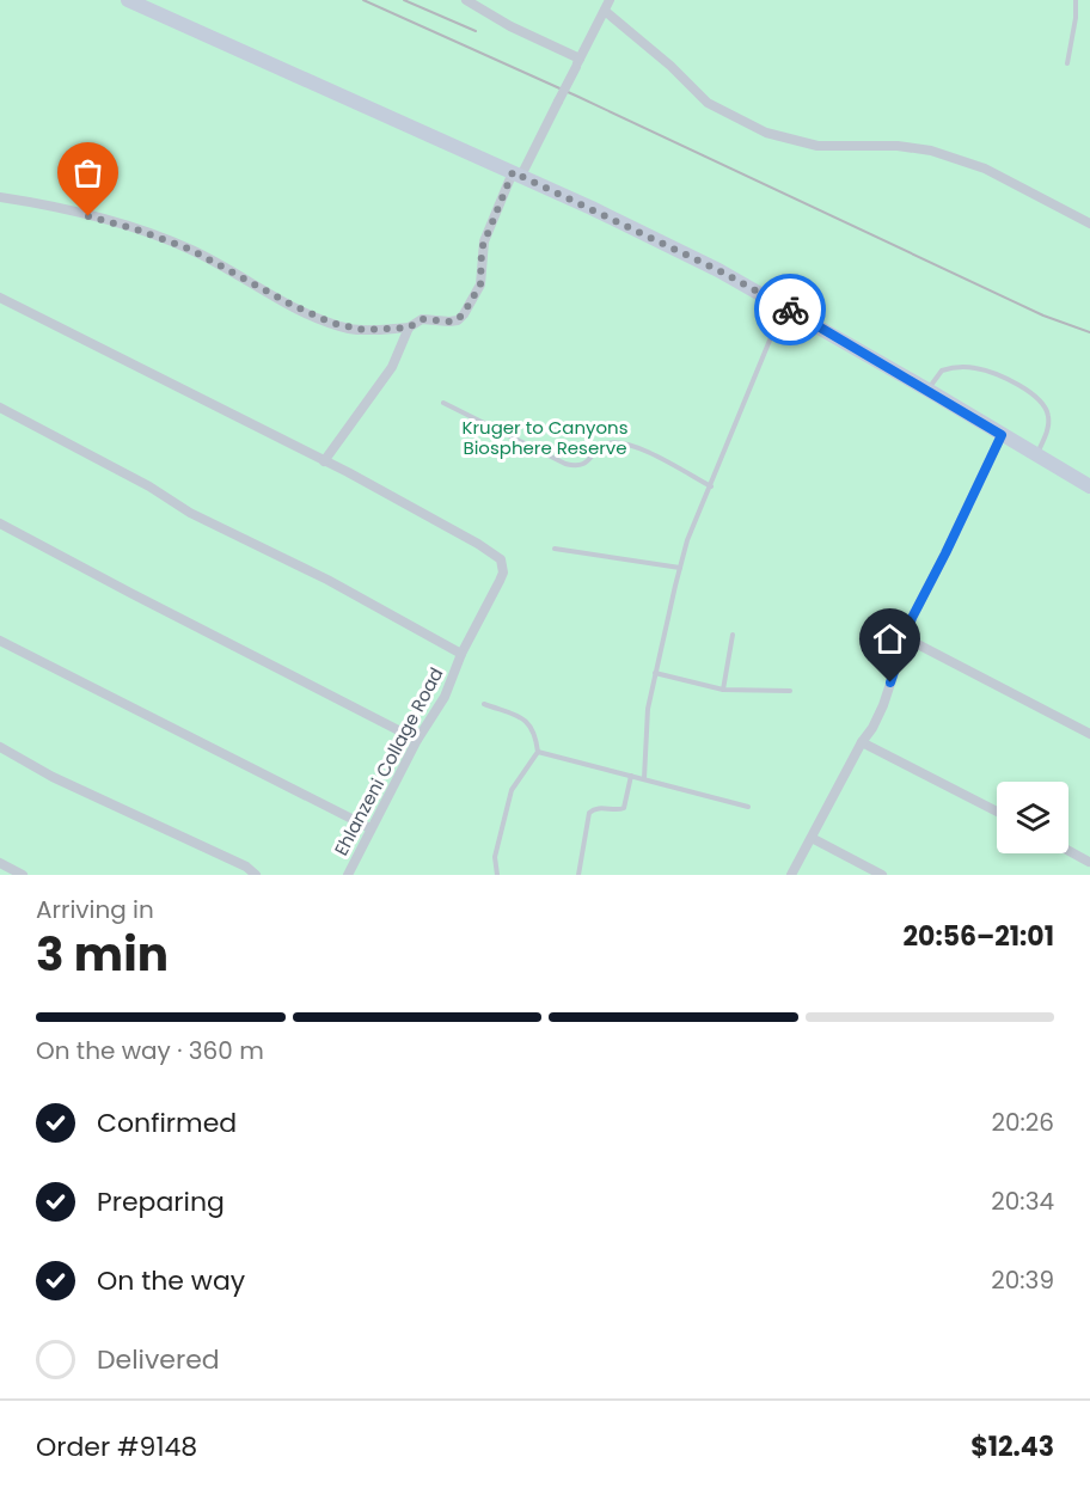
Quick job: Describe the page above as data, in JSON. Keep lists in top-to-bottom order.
{
  "streets": {
    "street": ["Ehlanzeni Collage Road"]
  },
  "parks": ["Kruger to Canyons Biosphere Reserve"],
  "page": {
    "heading": ["3 min", "Arriving in", "20:56–21:01"],
    "panel": ["Order #9148", "$12.43"],
    "bar": "On the way · 360 m",
    "list": [
      ["Confirmed", "20:26"],
      ["Preparing", "20:34"],
      ["On the way", "20:39"],
      "Delivered"
    ]
  }
}
